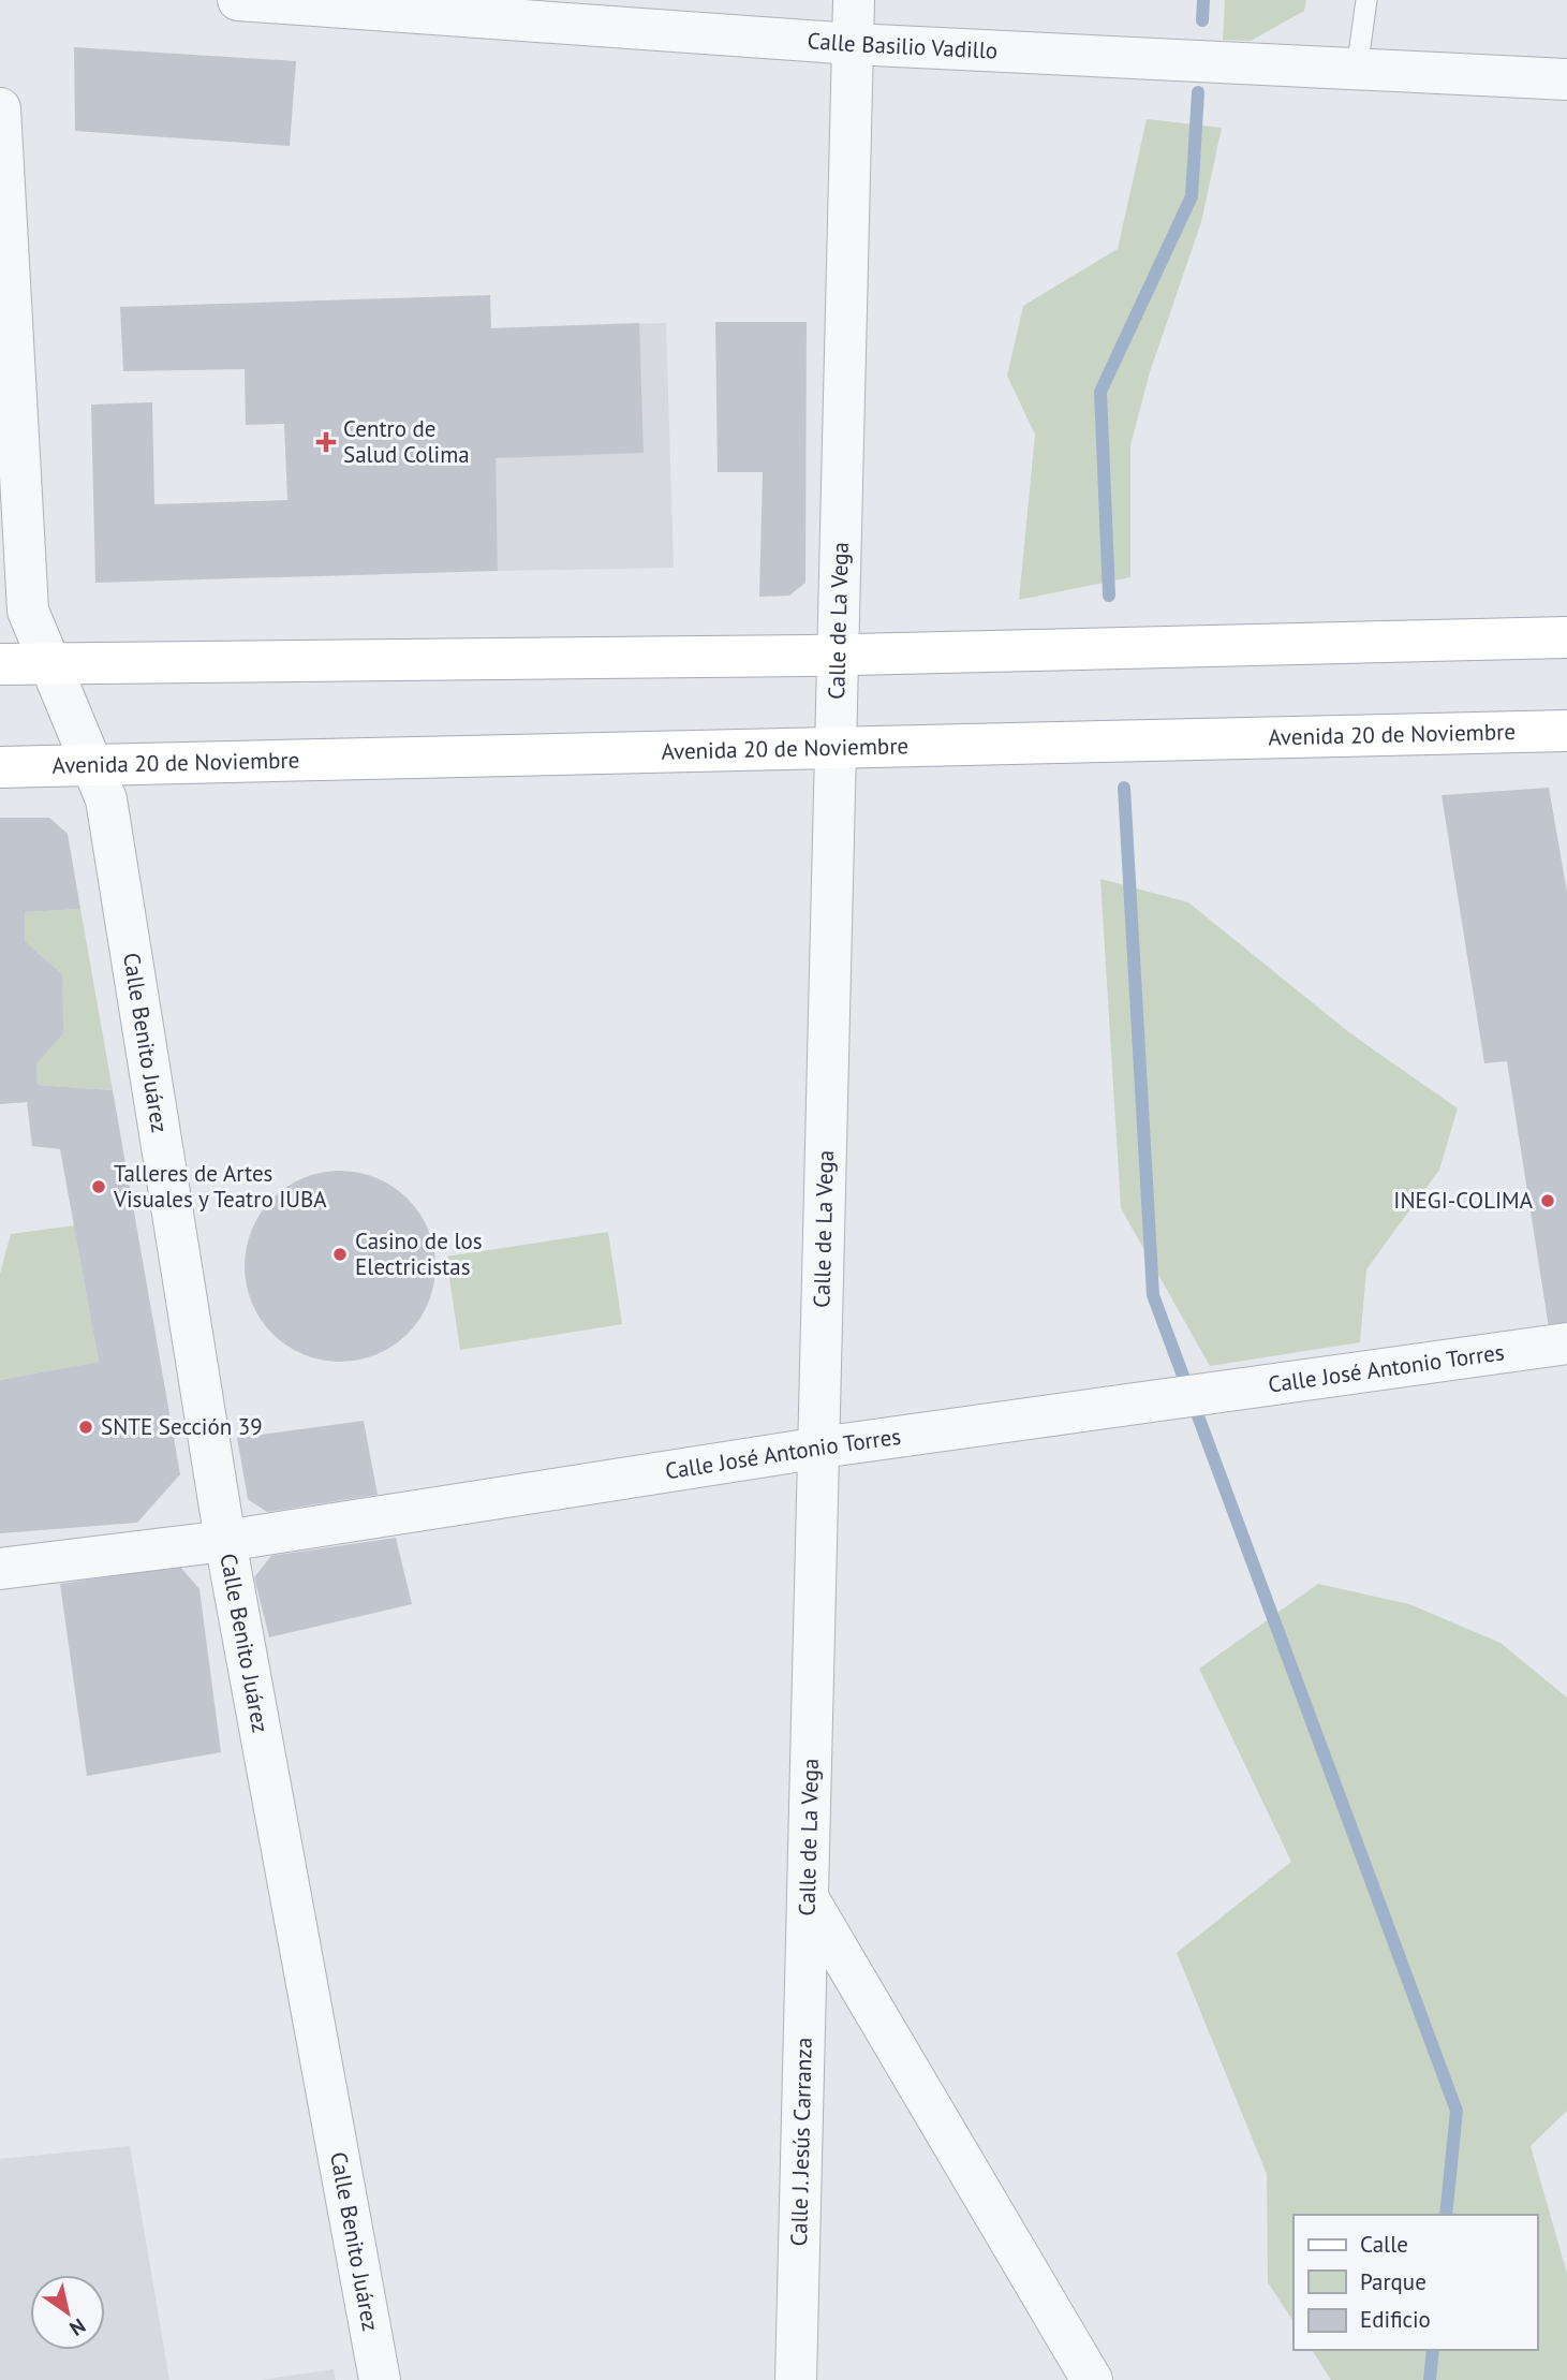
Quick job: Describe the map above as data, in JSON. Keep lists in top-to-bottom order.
{
  "streets": {
    "main road": ["Avenida 20 de Noviembre"],
    "street": [
      "Calle Basilio Vadillo",
      "Calle de La Vega",
      "Calle Benito Juárez",
      "Calle José Antonio Torres",
      "Calle J. Jesús Carranza"
    ]
  },
  "crossings": [
    ["Calle Basilio Vadillo", "Calle de La Vega"],
    ["Calle de La Vega", "Avenida 20 de Noviembre"],
    ["Calle de La Vega", "Calle José Antonio Torres"],
    ["Calle de La Vega", "Calle J. Jesús Carranza"],
    ["Avenida 20 de Noviembre", "Calle Benito Juárez"],
    ["Calle Benito Juárez", "Calle José Antonio Torres"]
  ],
  "places": {
    "health": ["Centro de Salud Colima"],
    "other": [
      "Talleres de Artes Visuales y Teatro IUBA",
      "INEGI-COLIMA",
      "Casino de los Electricistas",
      "SNTE Sección 39"
    ]
  },
  "legend": ["Calle", "Parque", "Edificio"],
  "north": "bottom right"
}
